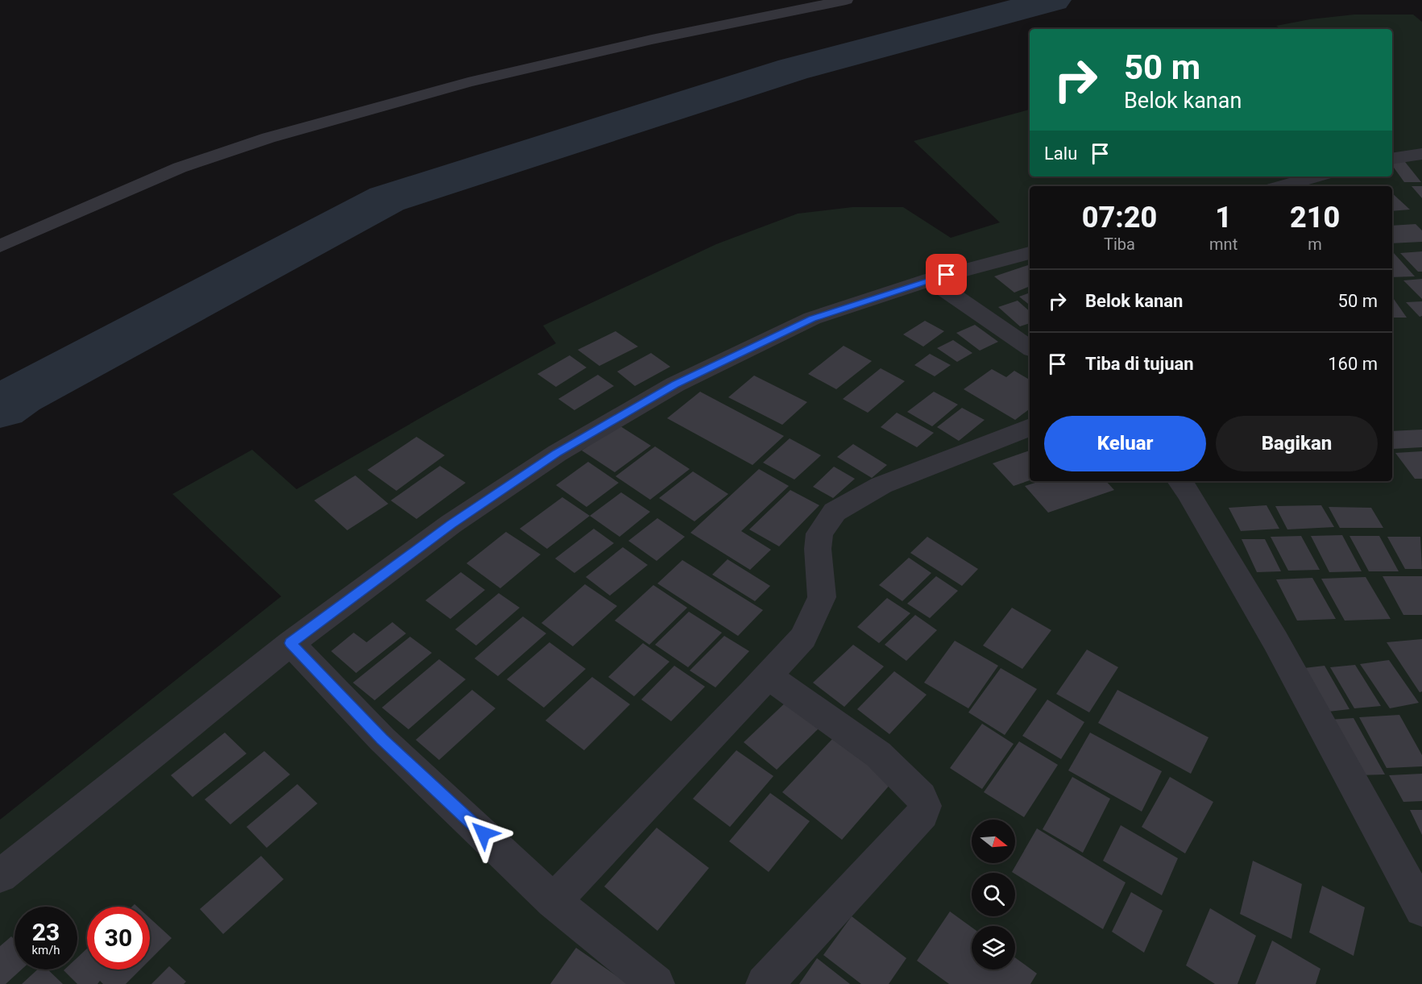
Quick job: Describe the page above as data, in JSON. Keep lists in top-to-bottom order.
{
  "north": "right",
  "page": {
    "turn": ["50 m", "Belok kanan"],
    "then": "Lalu",
    "eta": [
      "07:20",
      "Tiba",
      "1",
      "mnt",
      "210",
      "m"
    ],
    "list": [
      {
        "name": "Belok kanan",
        "value": "50 m"
      },
      {
        "name": "Tiba di tujuan",
        "value": "160 m"
      }
    ],
    "buttons": ["Keluar", "Bagikan"],
    "speed": "23 km/h",
    "limit": "30"
  }
}
